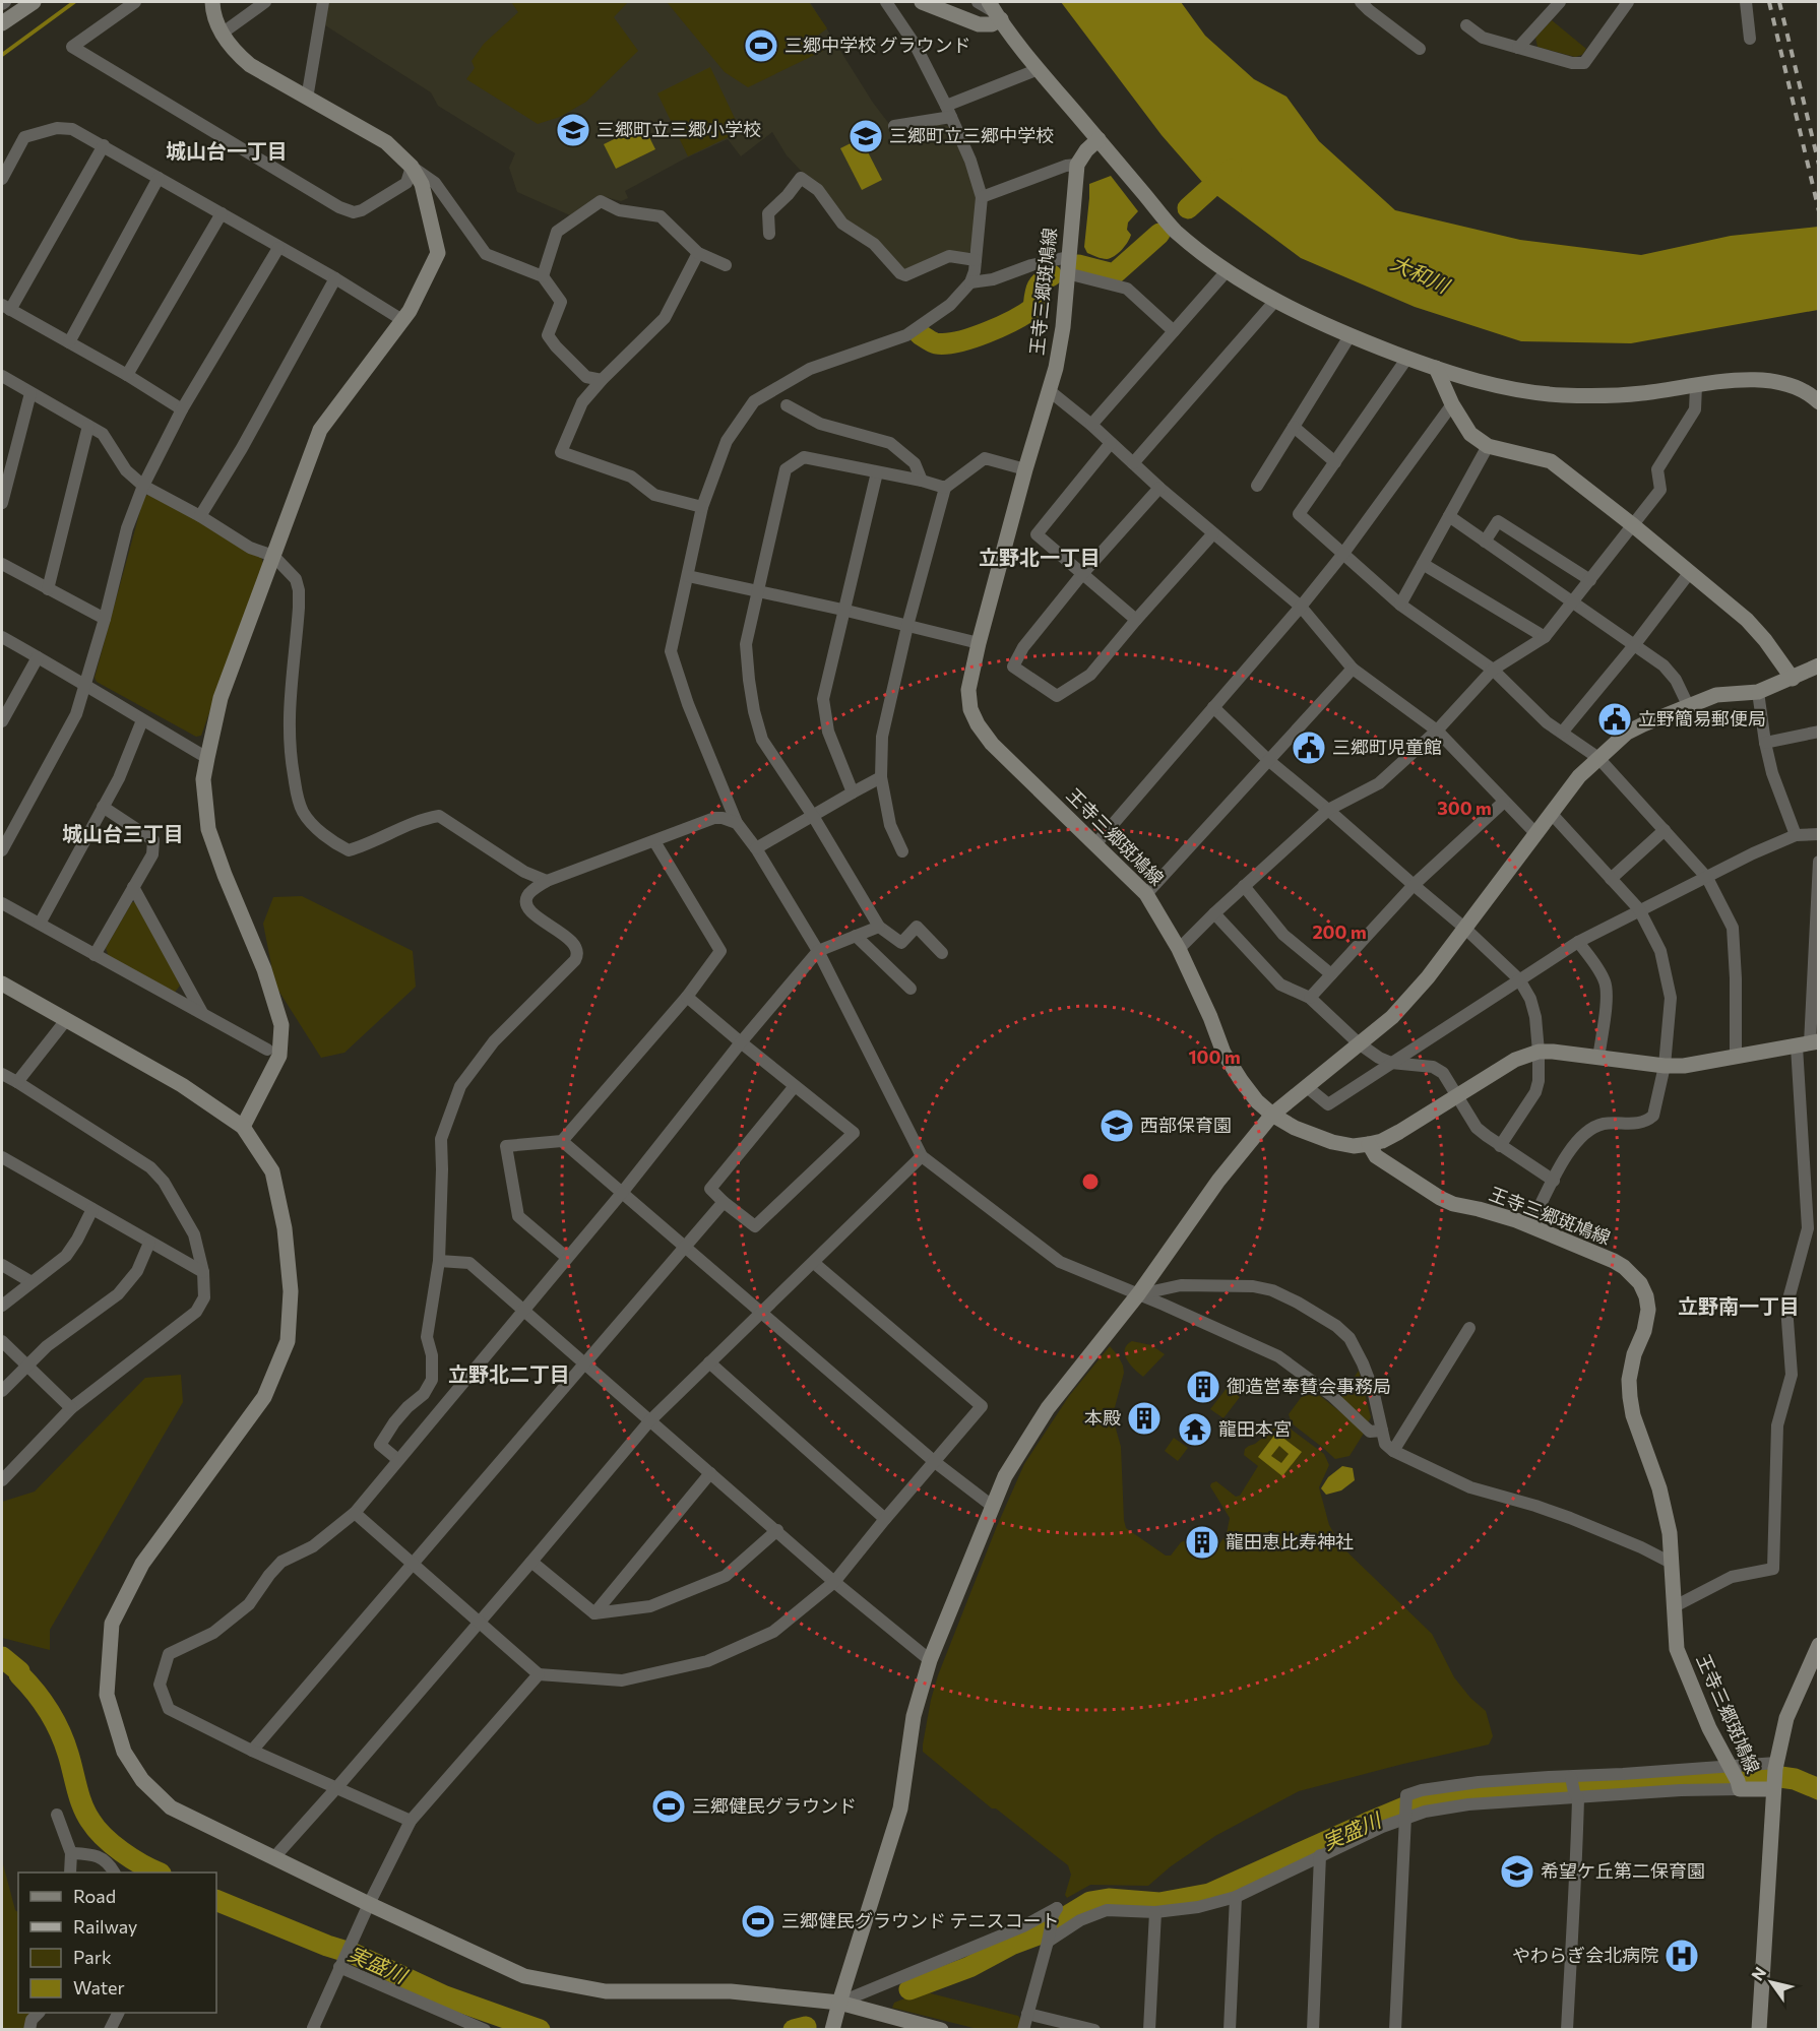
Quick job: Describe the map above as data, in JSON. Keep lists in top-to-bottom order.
{
  "streets": {
    "street": ["王寺三郷斑鳩線"]
  },
  "districts": [
    "城山台一丁目",
    "立野北一丁目",
    "城山台三丁目",
    "立野南一丁目",
    "立野北二丁目"
  ],
  "water": ["大和川", "実盛川"],
  "places": {
    "sports": ["三郷中学校 グラウンド", "三郷健民グラウンド", "三郷健民グラウンド テニスコート"],
    "school or university": [
      "三郷町立三郷小学校",
      "三郷町立三郷中学校",
      "西部保育園",
      "希望ケ丘第二保育園"
    ],
    "public building": ["立野簡易郵便局", "三郷町児童館"],
    "building": ["御造営奉賛会事務局", "本殿", "龍田恵比寿神社"],
    "temple": ["龍田本宮"],
    "hospital": ["やわらぎ会北病院"]
  },
  "legend": [
    "Road",
    "Railway",
    "Park",
    "Water"
  ],
  "north": "top left",
  "rings": ["300 m", "200 m", "100 m"]
}
